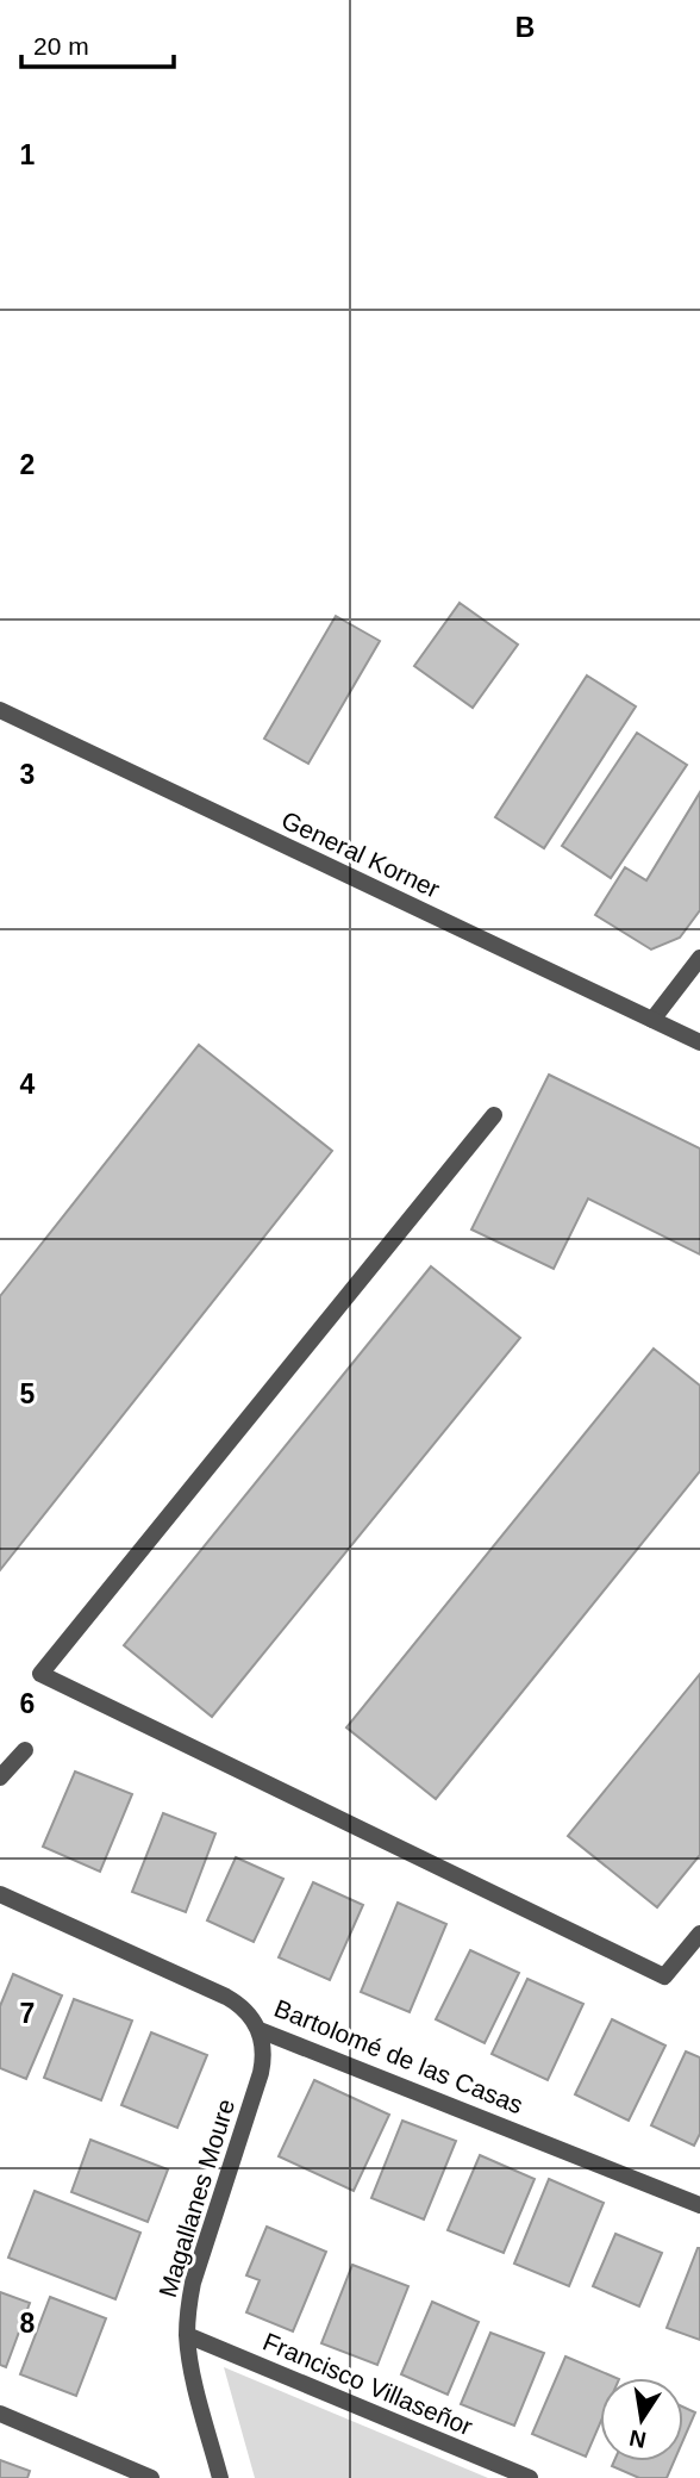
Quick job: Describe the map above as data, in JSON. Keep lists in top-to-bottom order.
{
  "streets": {
    "street": [
      "General Korner",
      "Bartolomé de las Casas",
      "Magallanes Moure",
      "Francisco Villaseñor"
    ]
  },
  "crossings": [
    ["Bartolomé de las Casas", "Magallanes Moure"],
    ["Magallanes Moure", "Francisco Villaseñor"]
  ],
  "scale_bar": "20 m",
  "north": "bottom",
  "grid": {
    "columns": ["B"],
    "rows": [
      "1",
      "2",
      "3",
      "4",
      "5",
      "6",
      "7",
      "8"
    ]
  }
}
